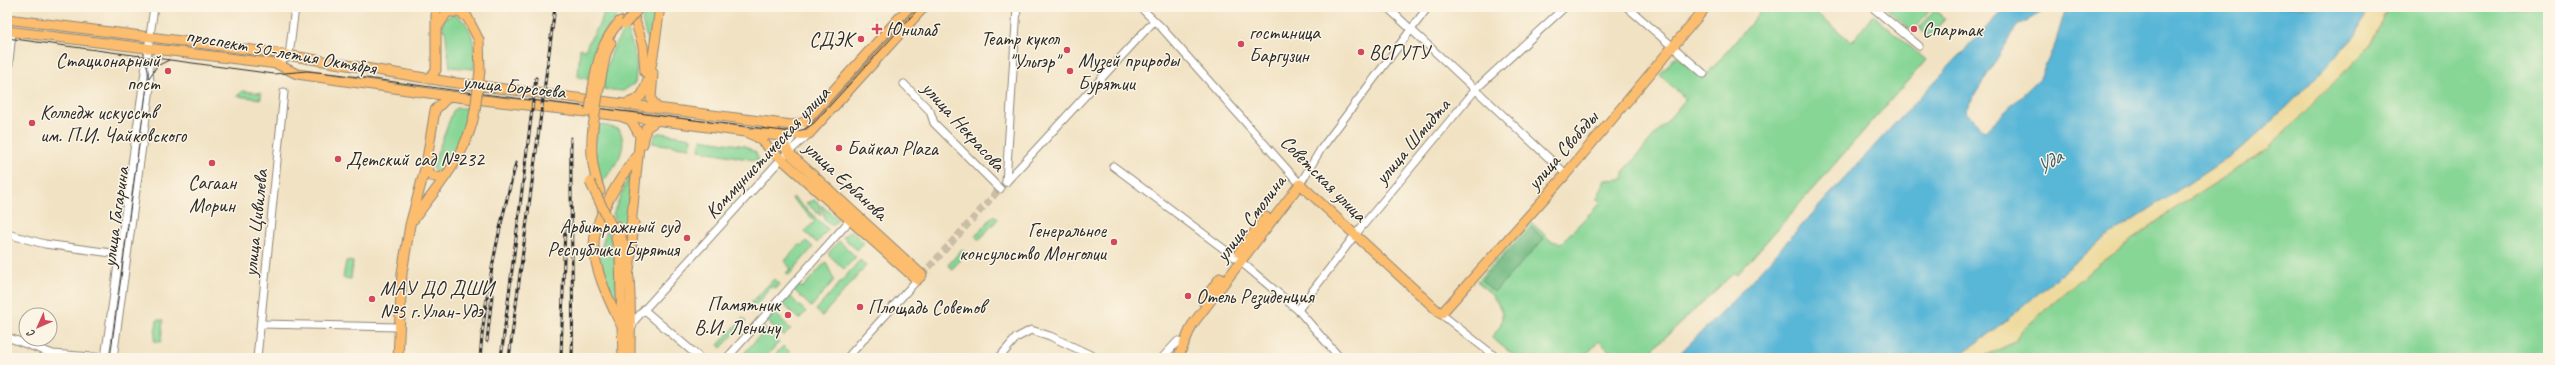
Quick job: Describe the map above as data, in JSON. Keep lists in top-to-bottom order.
{
  "streets": {
    "main road": [
      "проспект 50-летия Октября",
      "улица Борсоева",
      "улица Свободы",
      "Коммунистическая улица",
      "Советская улица",
      "улица Ербанова",
      "улица Смолина"
    ],
    "street": [
      "улица Некрасова",
      "улица Шмидта",
      "улица Гагарина",
      "улица Цивилева"
    ]
  },
  "crossings": [
    ["проспект 50-летия Октября", "улица Борсоева"],
    ["проспект 50-летия Октября", "улица Гагарина"],
    ["улица Борсоева", "улица Ербанова"],
    ["улица Шмидта", "Советская улица"],
    ["улица Свободы", "Советская улица"],
    ["Коммунистическая улица", "улица Ербанова"],
    ["Советская улица", "улица Смолина"]
  ],
  "water": ["Уда"],
  "places": {
    "health": ["Юнилаб"],
    "other": [
      "Спартак",
      "СДЭК",
      "гостиница Баргузин",
      "Театр кукол \"Ульгэр\"",
      "ВСГУТУ",
      "Стационарный пост",
      "Музей природы Бурятии",
      "Колледж искусств им. П.И. Чайковского",
      "Байкал Plaza",
      "Детский сад №232",
      "Сагаан Морин",
      "Арбитражный суд Республики Бурятия",
      "Генеральное консульство Монголии",
      "Отель Резиденция",
      "МАУ ДО ДШИ №5 г.Улан-Удэ",
      "Площадь Советов",
      "Памятник В.И. Ленину"
    ]
  },
  "north": "bottom left"
}
